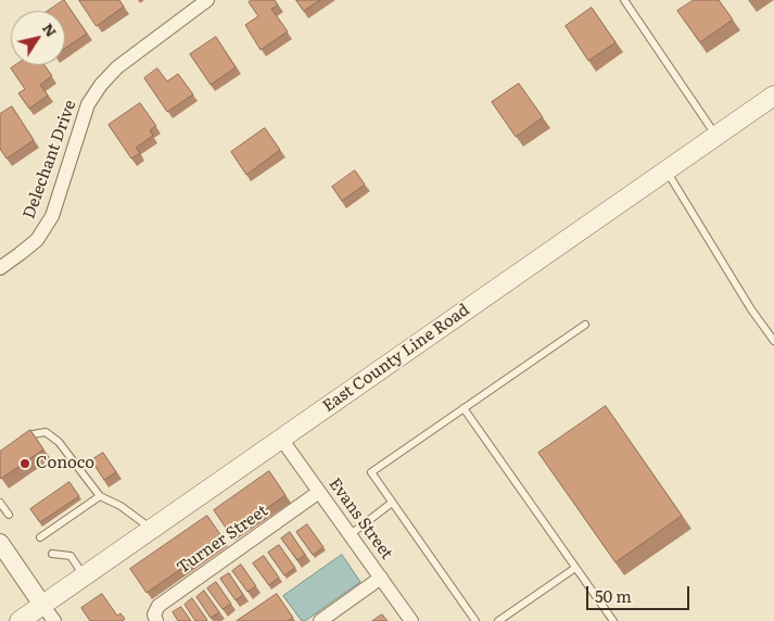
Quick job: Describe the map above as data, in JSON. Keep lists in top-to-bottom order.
{
  "streets": {
    "main road": ["East County Line Road"],
    "street": ["Delechant Drive", "Evans Street", "Turner Street"]
  },
  "crossings": [
    ["East County Line Road", "Evans Street"],
    ["Evans Street", "Turner Street"]
  ],
  "places": ["Conoco"],
  "scale_bar": "50 m",
  "north": "top right"
}
